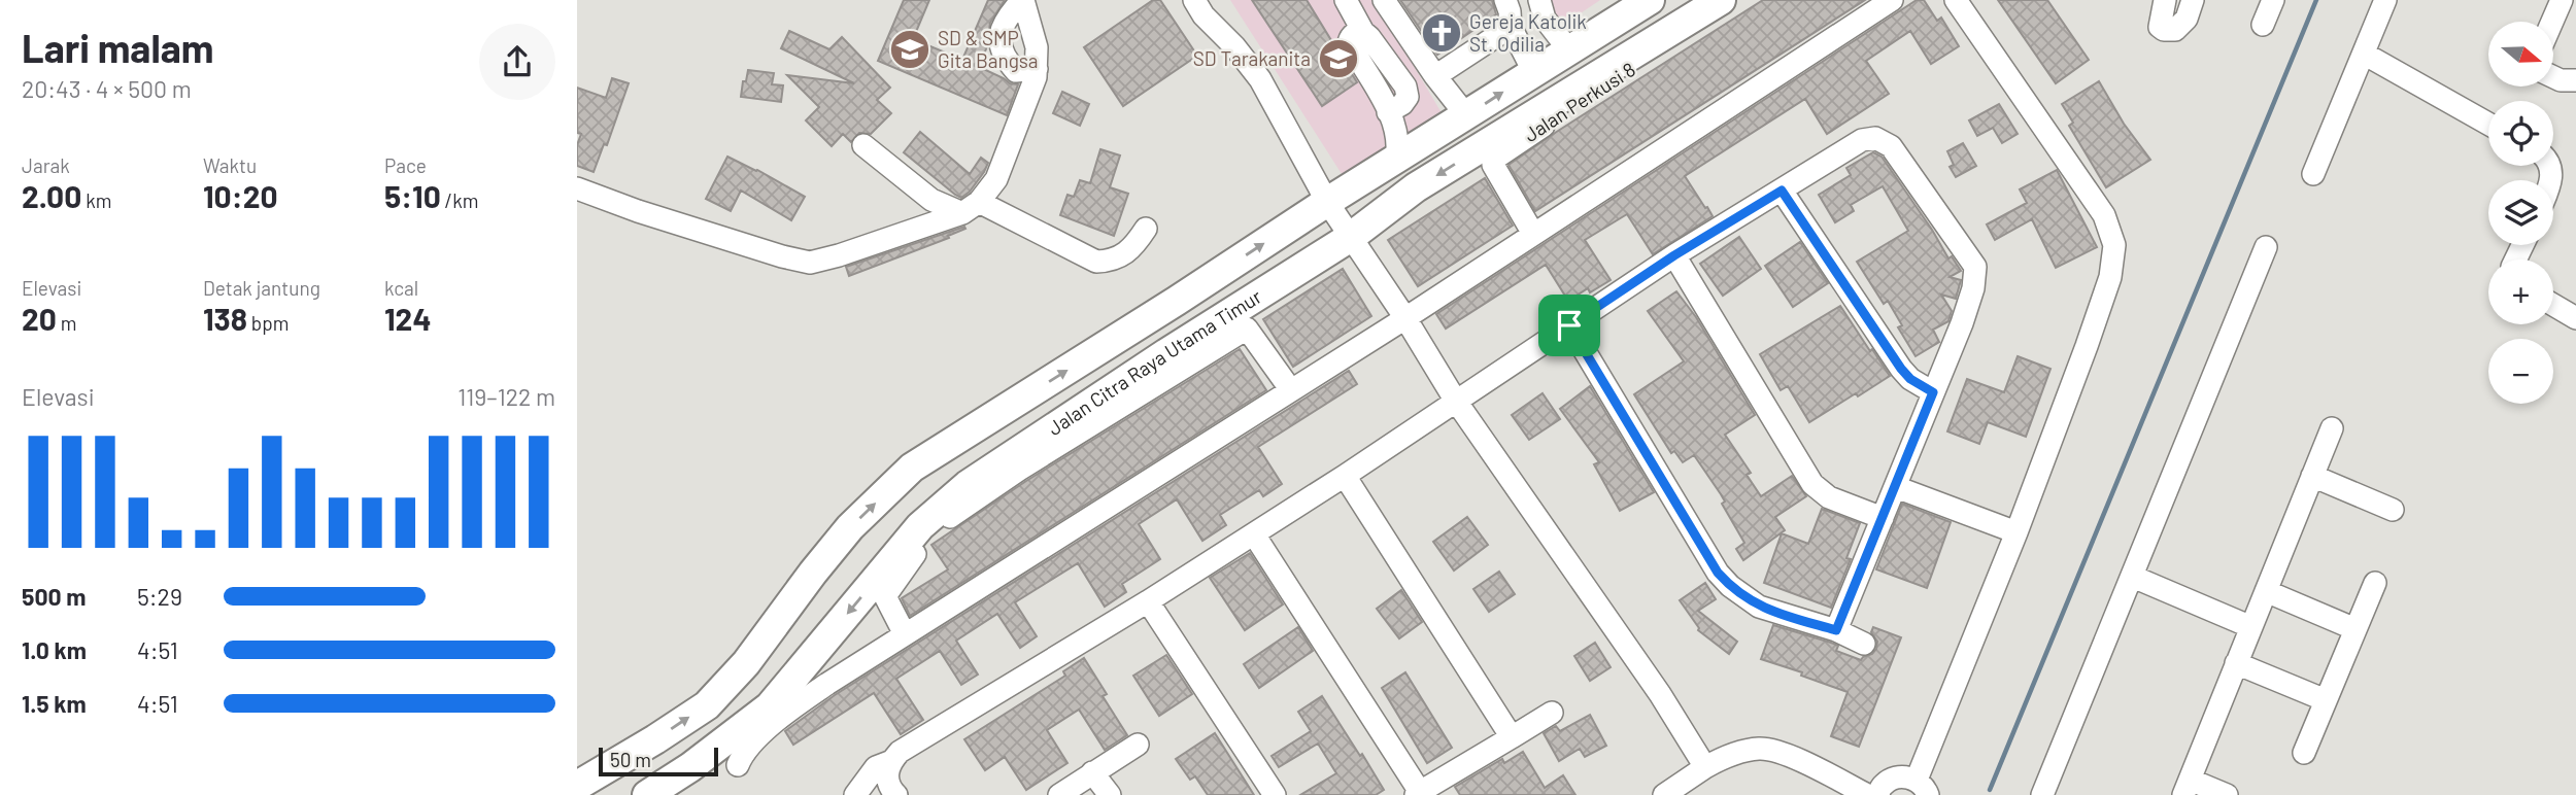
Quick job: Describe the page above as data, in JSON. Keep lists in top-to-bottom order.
{
  "streets": {
    "main road": ["Jalan Citra Raya Utama Timur"],
    "street": ["Jalan Perkusi 8"]
  },
  "places": {
    "church": ["Gereja Katolik St. Odilia"],
    "school or university": ["SD & SMP Gita Bangsa", "SD Tarakanita"]
  },
  "scale_bar": "50 m",
  "north": "right",
  "page": {
    "heading": ["Lari malam", "20:43 · 4 × 500 m"],
    "map_buttons": ["+", "−"],
    "stats": [
      ["Jarak", "2.00 km"],
      ["Waktu", "10:20"],
      ["Pace", "5:10 /km"],
      ["Elevasi", "20 m"],
      ["Detak jantung", "138 bpm"],
      ["kcal", "124"]
    ],
    "chart": ["Elevasi", "119–122 m"],
    "list": [
      {
        "name": "500 m",
        "note": "5:29"
      },
      {
        "name": "1.0 km",
        "note": "4:51"
      },
      {
        "name": "1.5 km",
        "note": "4:51"
      }
    ],
    "scale": "50 m"
  }
}
